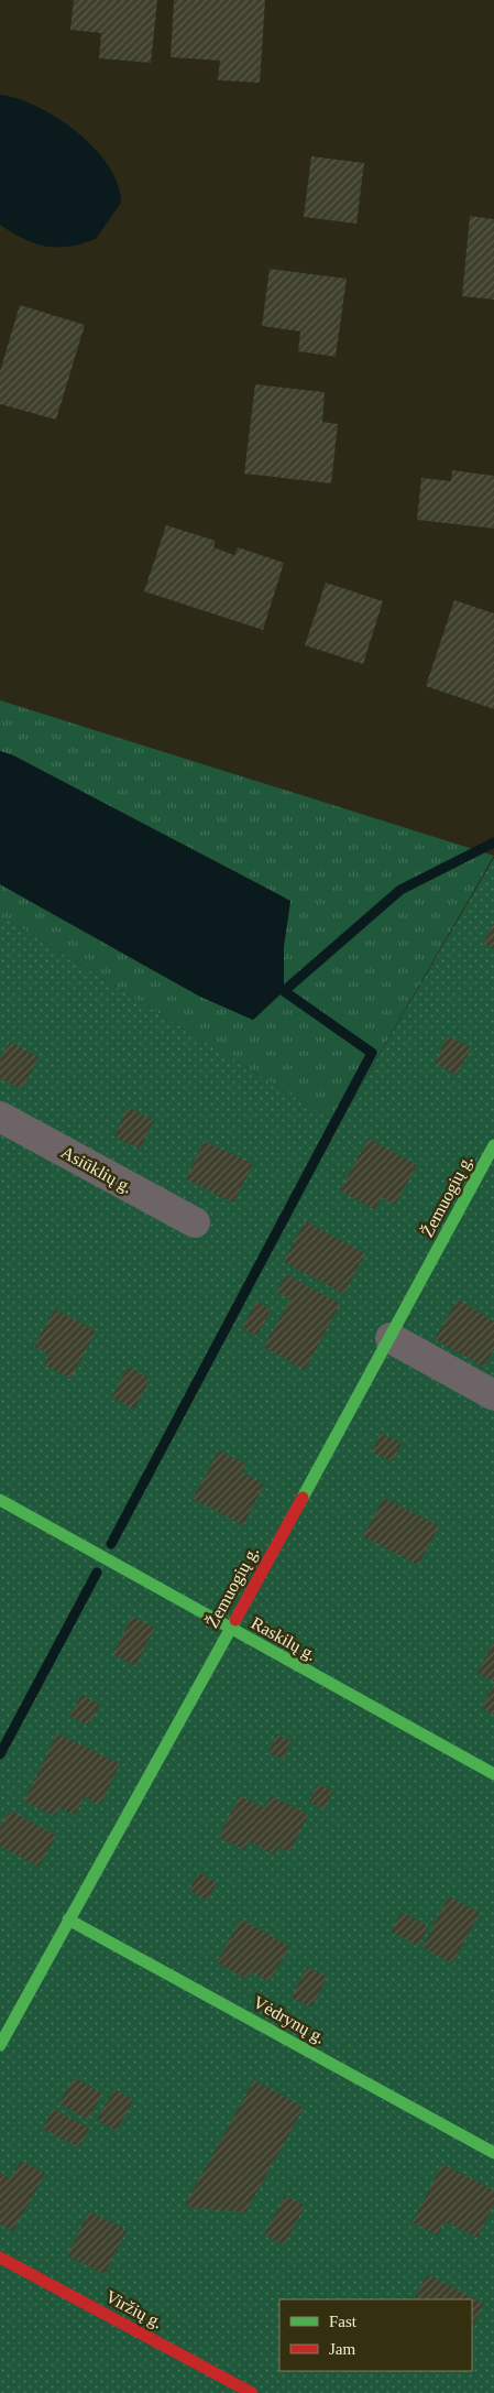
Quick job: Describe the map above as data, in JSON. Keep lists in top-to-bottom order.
{
  "streets": {
    "street": [
      "Asiūklių g.",
      "Žemuogių g.",
      "Raskilų g.",
      "Vėdrynų g.",
      "Viržių g."
    ]
  },
  "crossings": [
    ["Žemuogių g.", "Raskilų g."],
    ["Žemuogių g.", "Vėdrynų g."]
  ],
  "legend": ["Fast", "Jam"]
}
